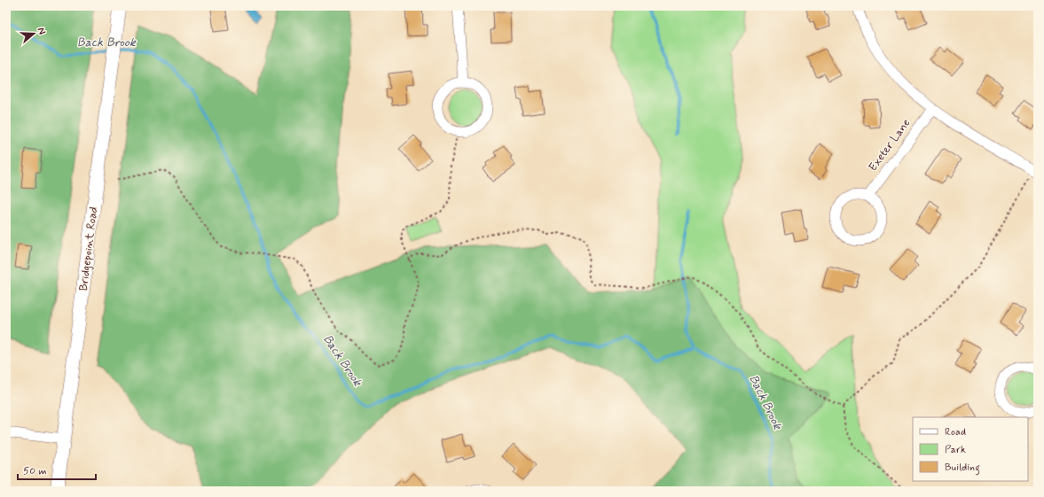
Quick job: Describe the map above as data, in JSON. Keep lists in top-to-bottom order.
{
  "streets": {
    "street": ["Exeter Lane", "Bridgepoint Road"]
  },
  "water": ["Back Brook"],
  "legend": ["Road", "Park", "Building"],
  "scale_bar": "50 m",
  "north": "right"
}
